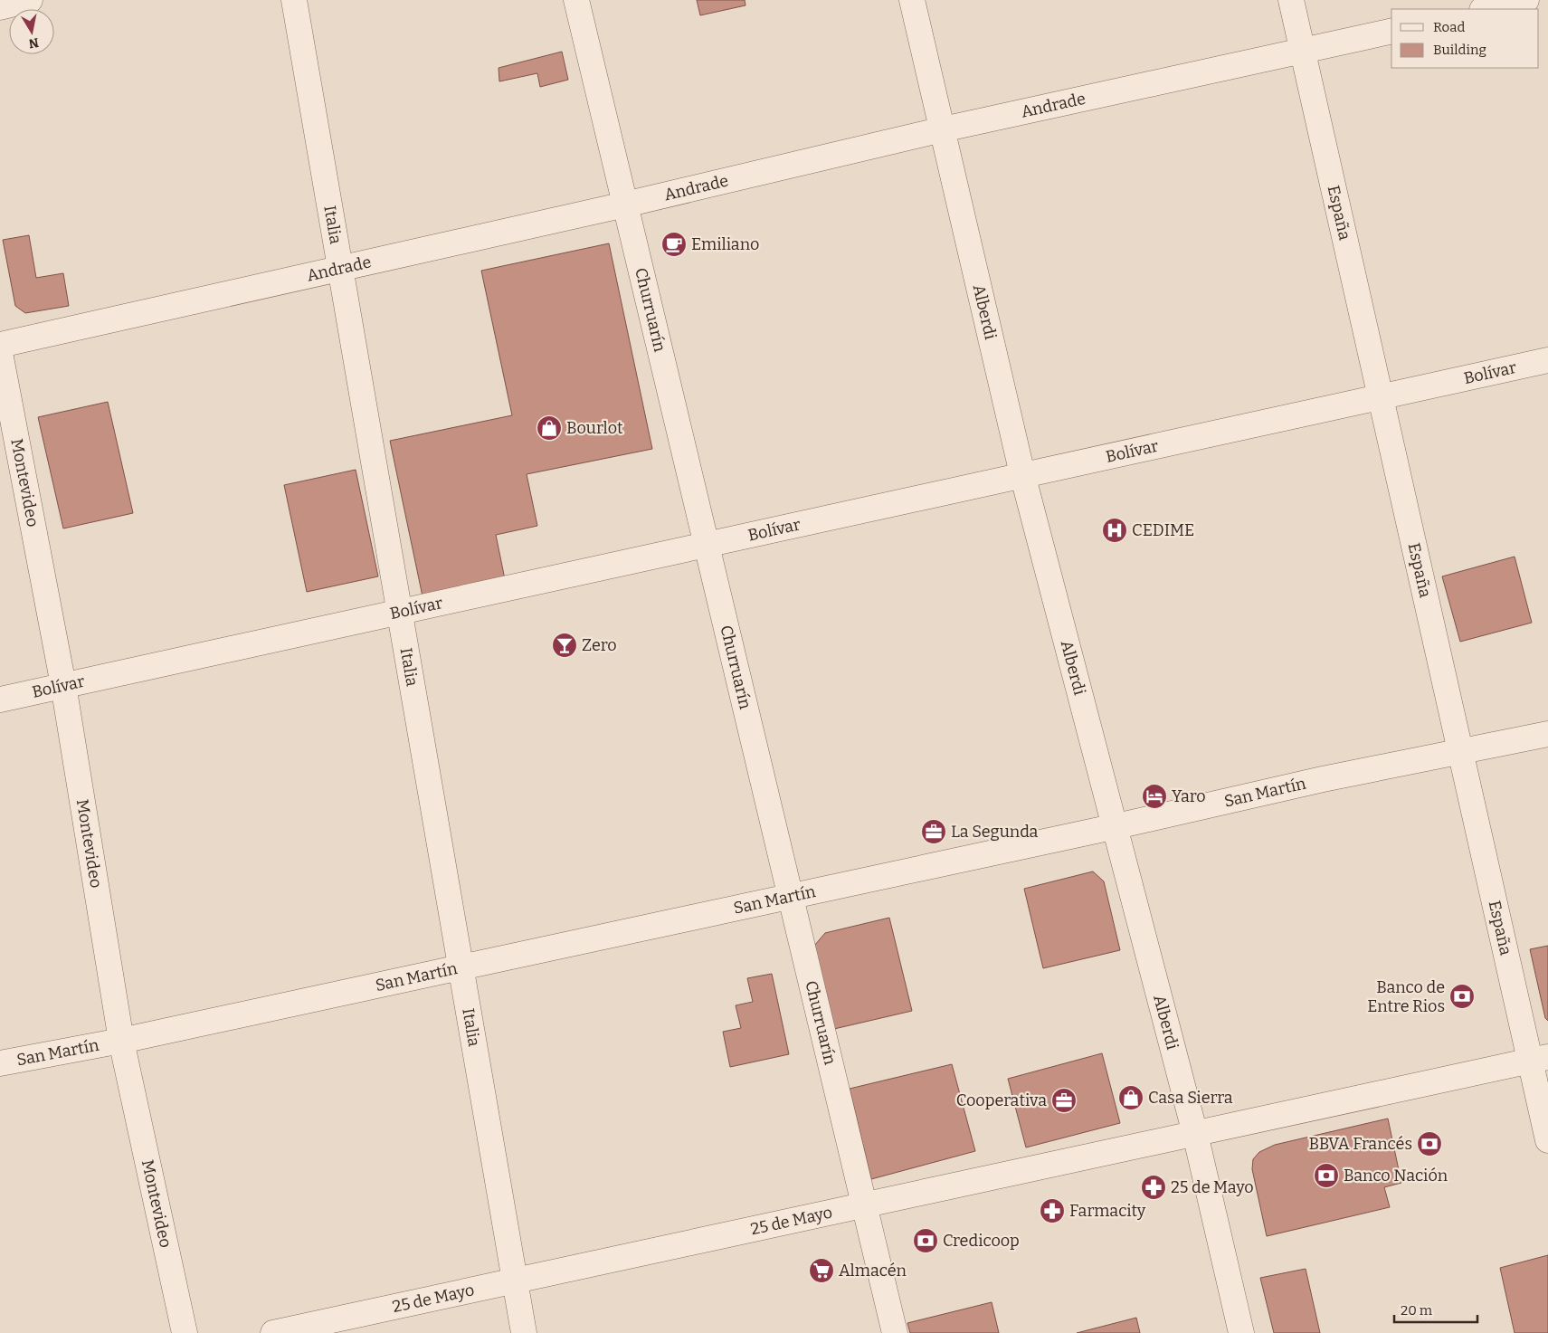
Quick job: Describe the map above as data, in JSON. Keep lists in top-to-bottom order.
{
  "streets": {
    "street": [
      "Andrade",
      "España",
      "Italia",
      "Churruarín",
      "Alberdi",
      "Bolívar",
      "Montevideo",
      "San Martín",
      "25 de Mayo"
    ]
  },
  "crossings": [
    ["Andrade", "España"],
    ["Andrade", "Italia"],
    ["Andrade", "Churruarín"],
    ["Andrade", "Alberdi"],
    ["España", "Bolívar"],
    ["España", "San Martín"],
    ["España", "25 de Mayo"],
    ["Italia", "Bolívar"],
    ["Italia", "San Martín"],
    ["Italia", "25 de Mayo"],
    ["Churruarín", "Bolívar"],
    ["Churruarín", "San Martín"],
    ["Churruarín", "25 de Mayo"],
    ["Alberdi", "Bolívar"],
    ["Alberdi", "San Martín"],
    ["Alberdi", "25 de Mayo"],
    ["Bolívar", "Montevideo"],
    ["Montevideo", "San Martín"]
  ],
  "places": {
    "cafe": ["Emiliano"],
    "shop": ["Bourlot", "Casa Sierra"],
    "hospital": ["CEDIME"],
    "bar": ["Zero"],
    "hotel": ["Yaro"],
    "office": ["La Segunda", "Cooperativa"],
    "bank": [
      "Banco de Entre Rios",
      "BBVA Francés",
      "Banco Nación",
      "Credicoop"
    ],
    "pharmacy": ["25 de Mayo", "Farmacity"],
    "supermarket": ["Almacén"]
  },
  "legend": ["Road", "Building"],
  "scale_bar": "20 m",
  "north": "bottom"
}
